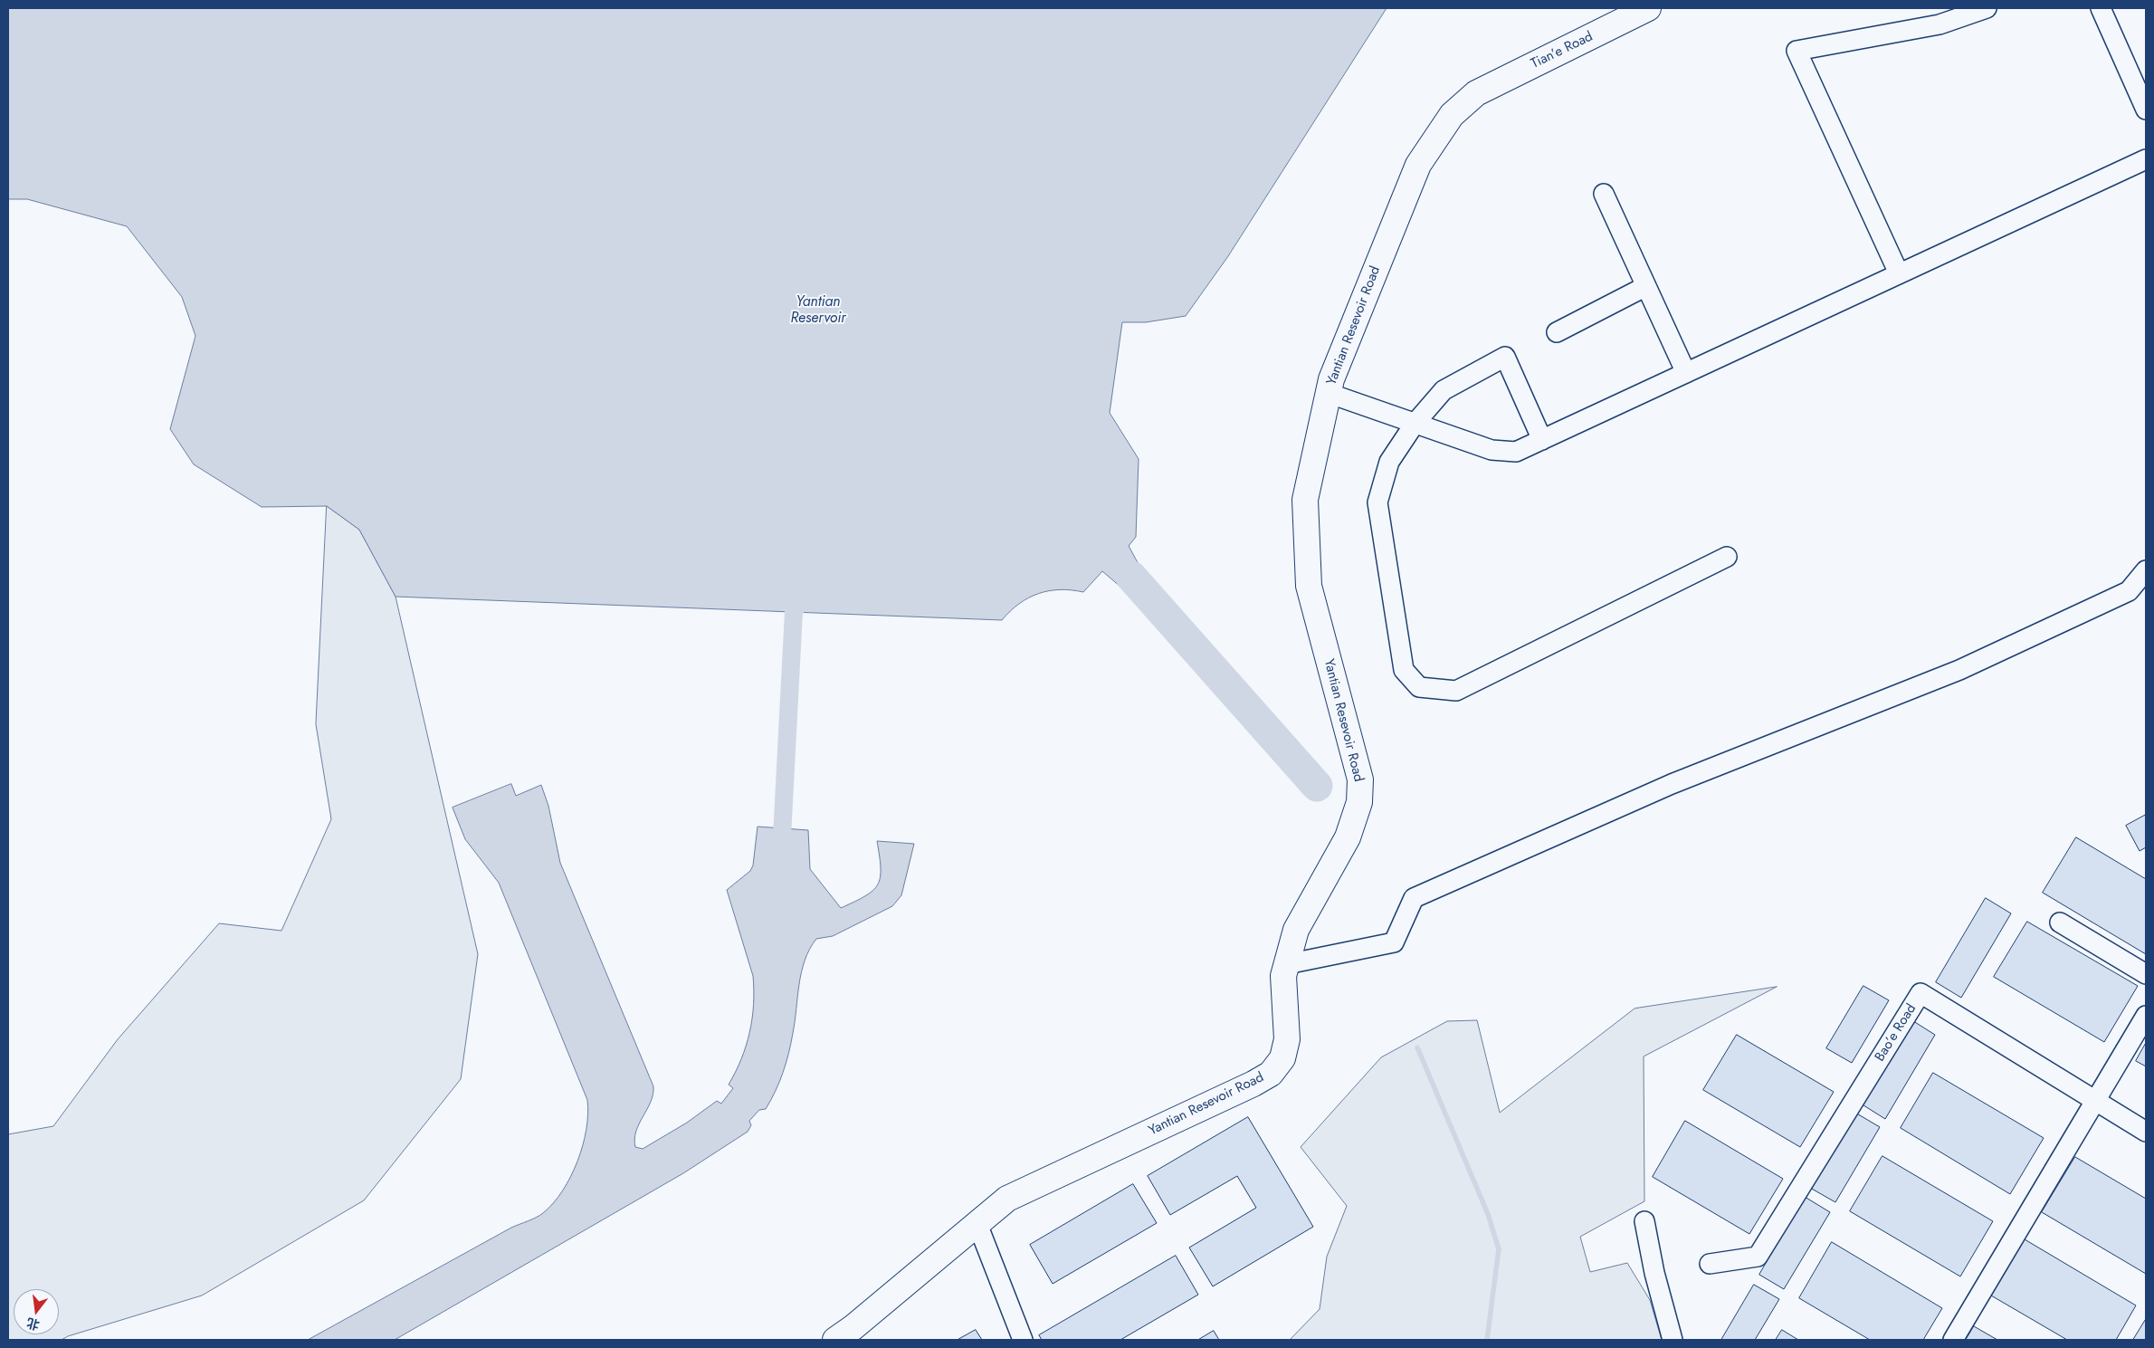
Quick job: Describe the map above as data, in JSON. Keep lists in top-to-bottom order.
{
  "streets": {
    "main road": ["Tian’e Road", "Yantian Resevoir Road"],
    "lane": ["Bao’e Road"]
  },
  "crossings": [
    ["Tian’e Road", "Yantian Resevoir Road"]
  ],
  "water": ["Yantian Reservoir"],
  "north": "bottom"
}
